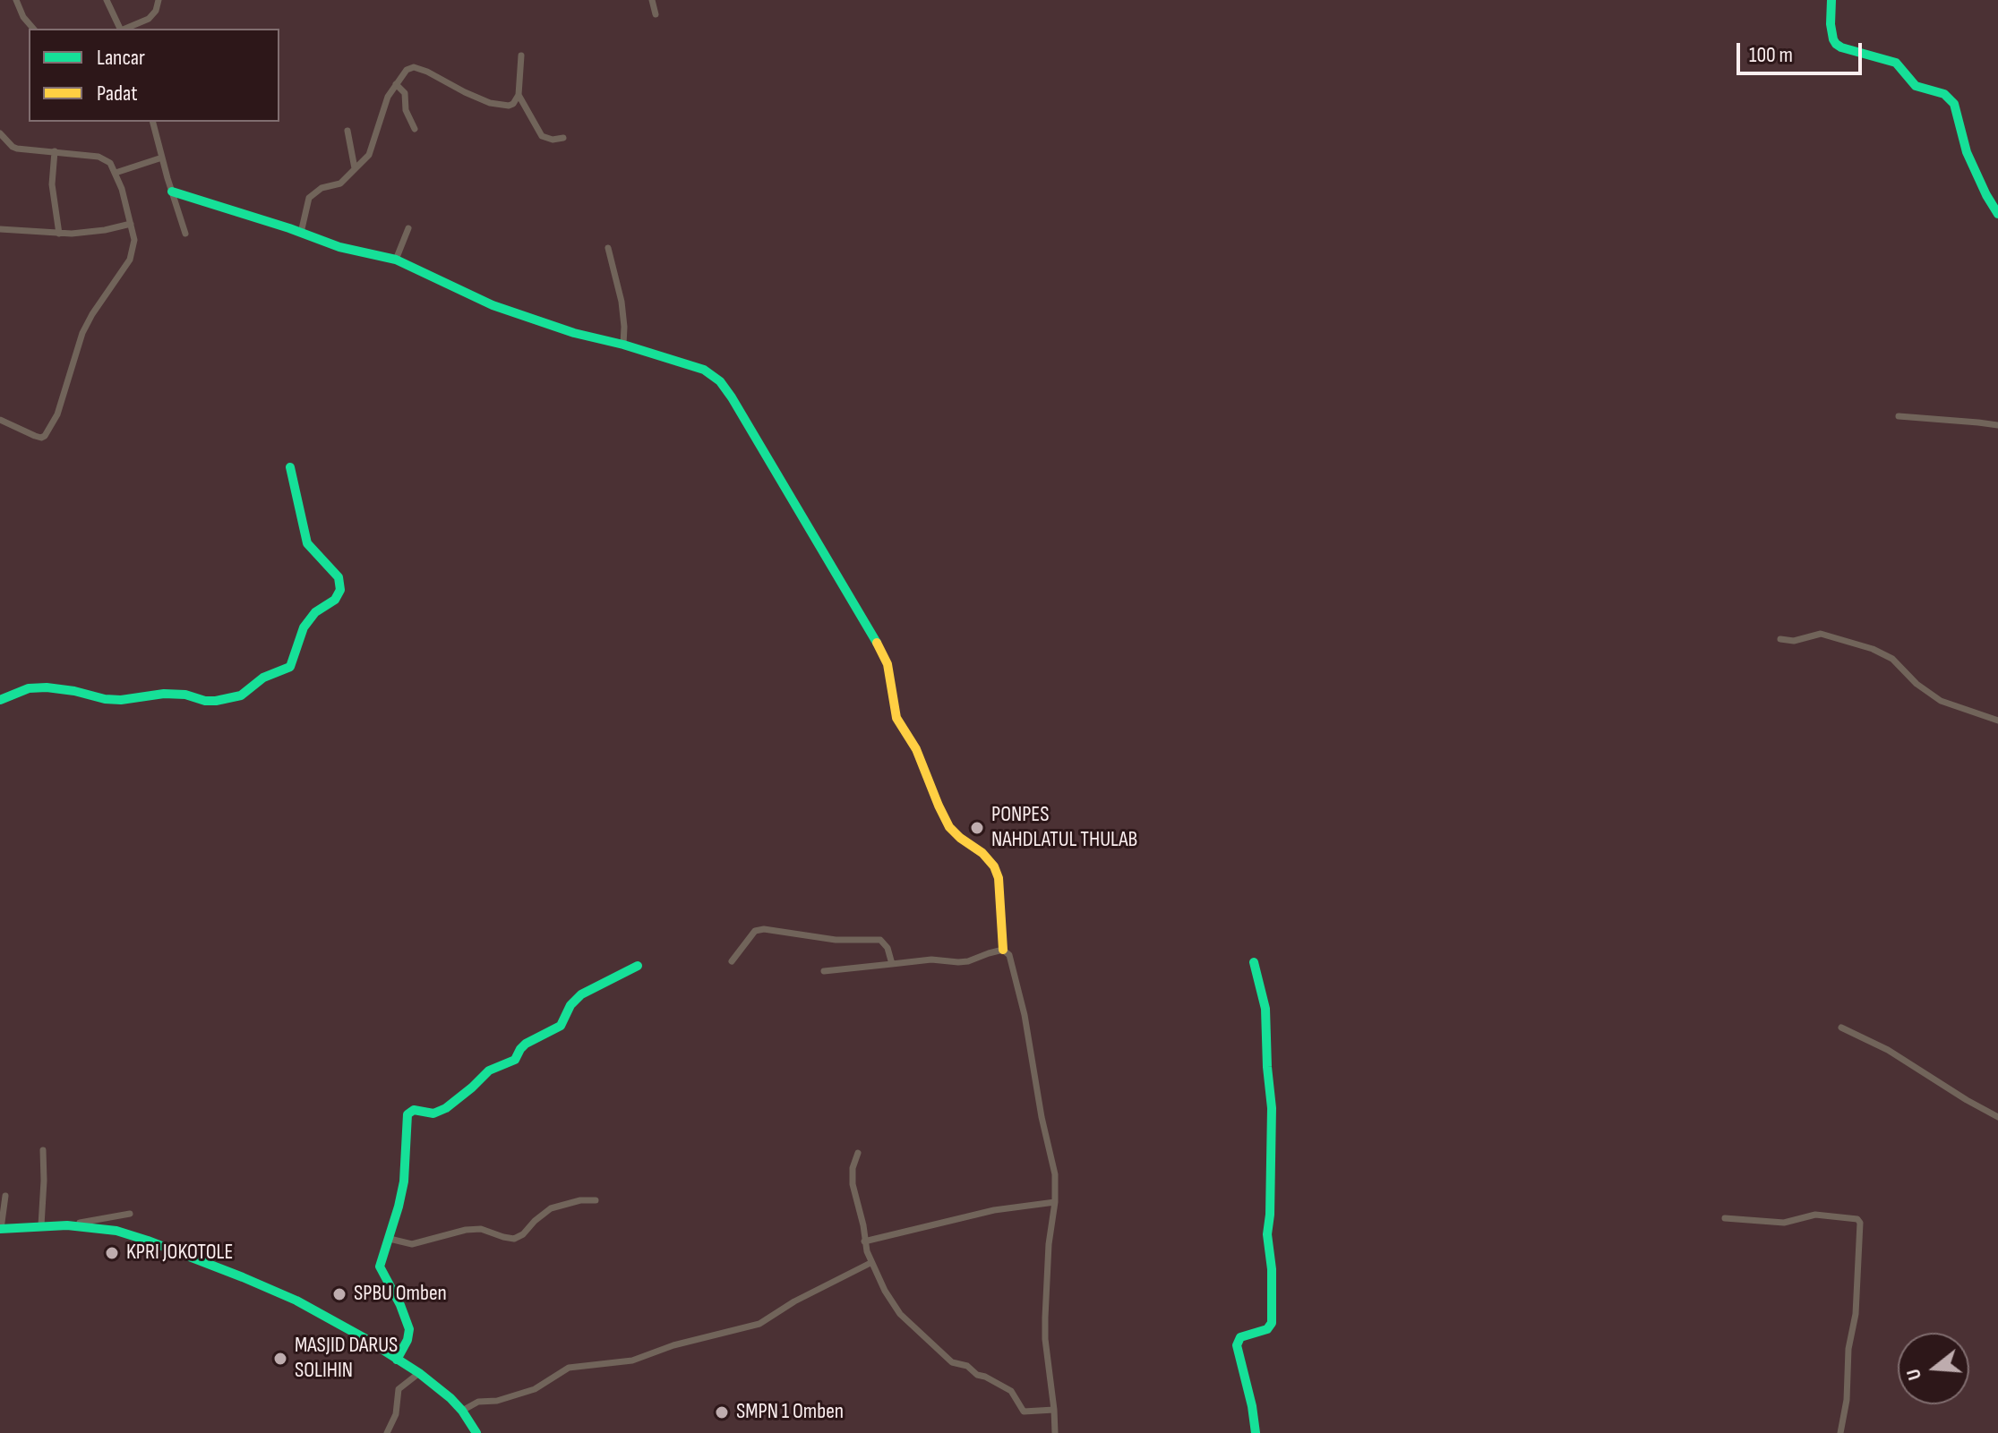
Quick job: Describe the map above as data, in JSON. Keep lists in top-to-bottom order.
{
  "places": [
    "PONPES NAHDLATUL THULAB",
    "KPRI JOKOTOLE",
    "SPBU Omben",
    "MASJID DARUS SOLIHIN",
    "SMPN 1 Omben"
  ],
  "legend": ["Lancar", "Padat"],
  "scale_bar": "100 m",
  "north": "left"
}
